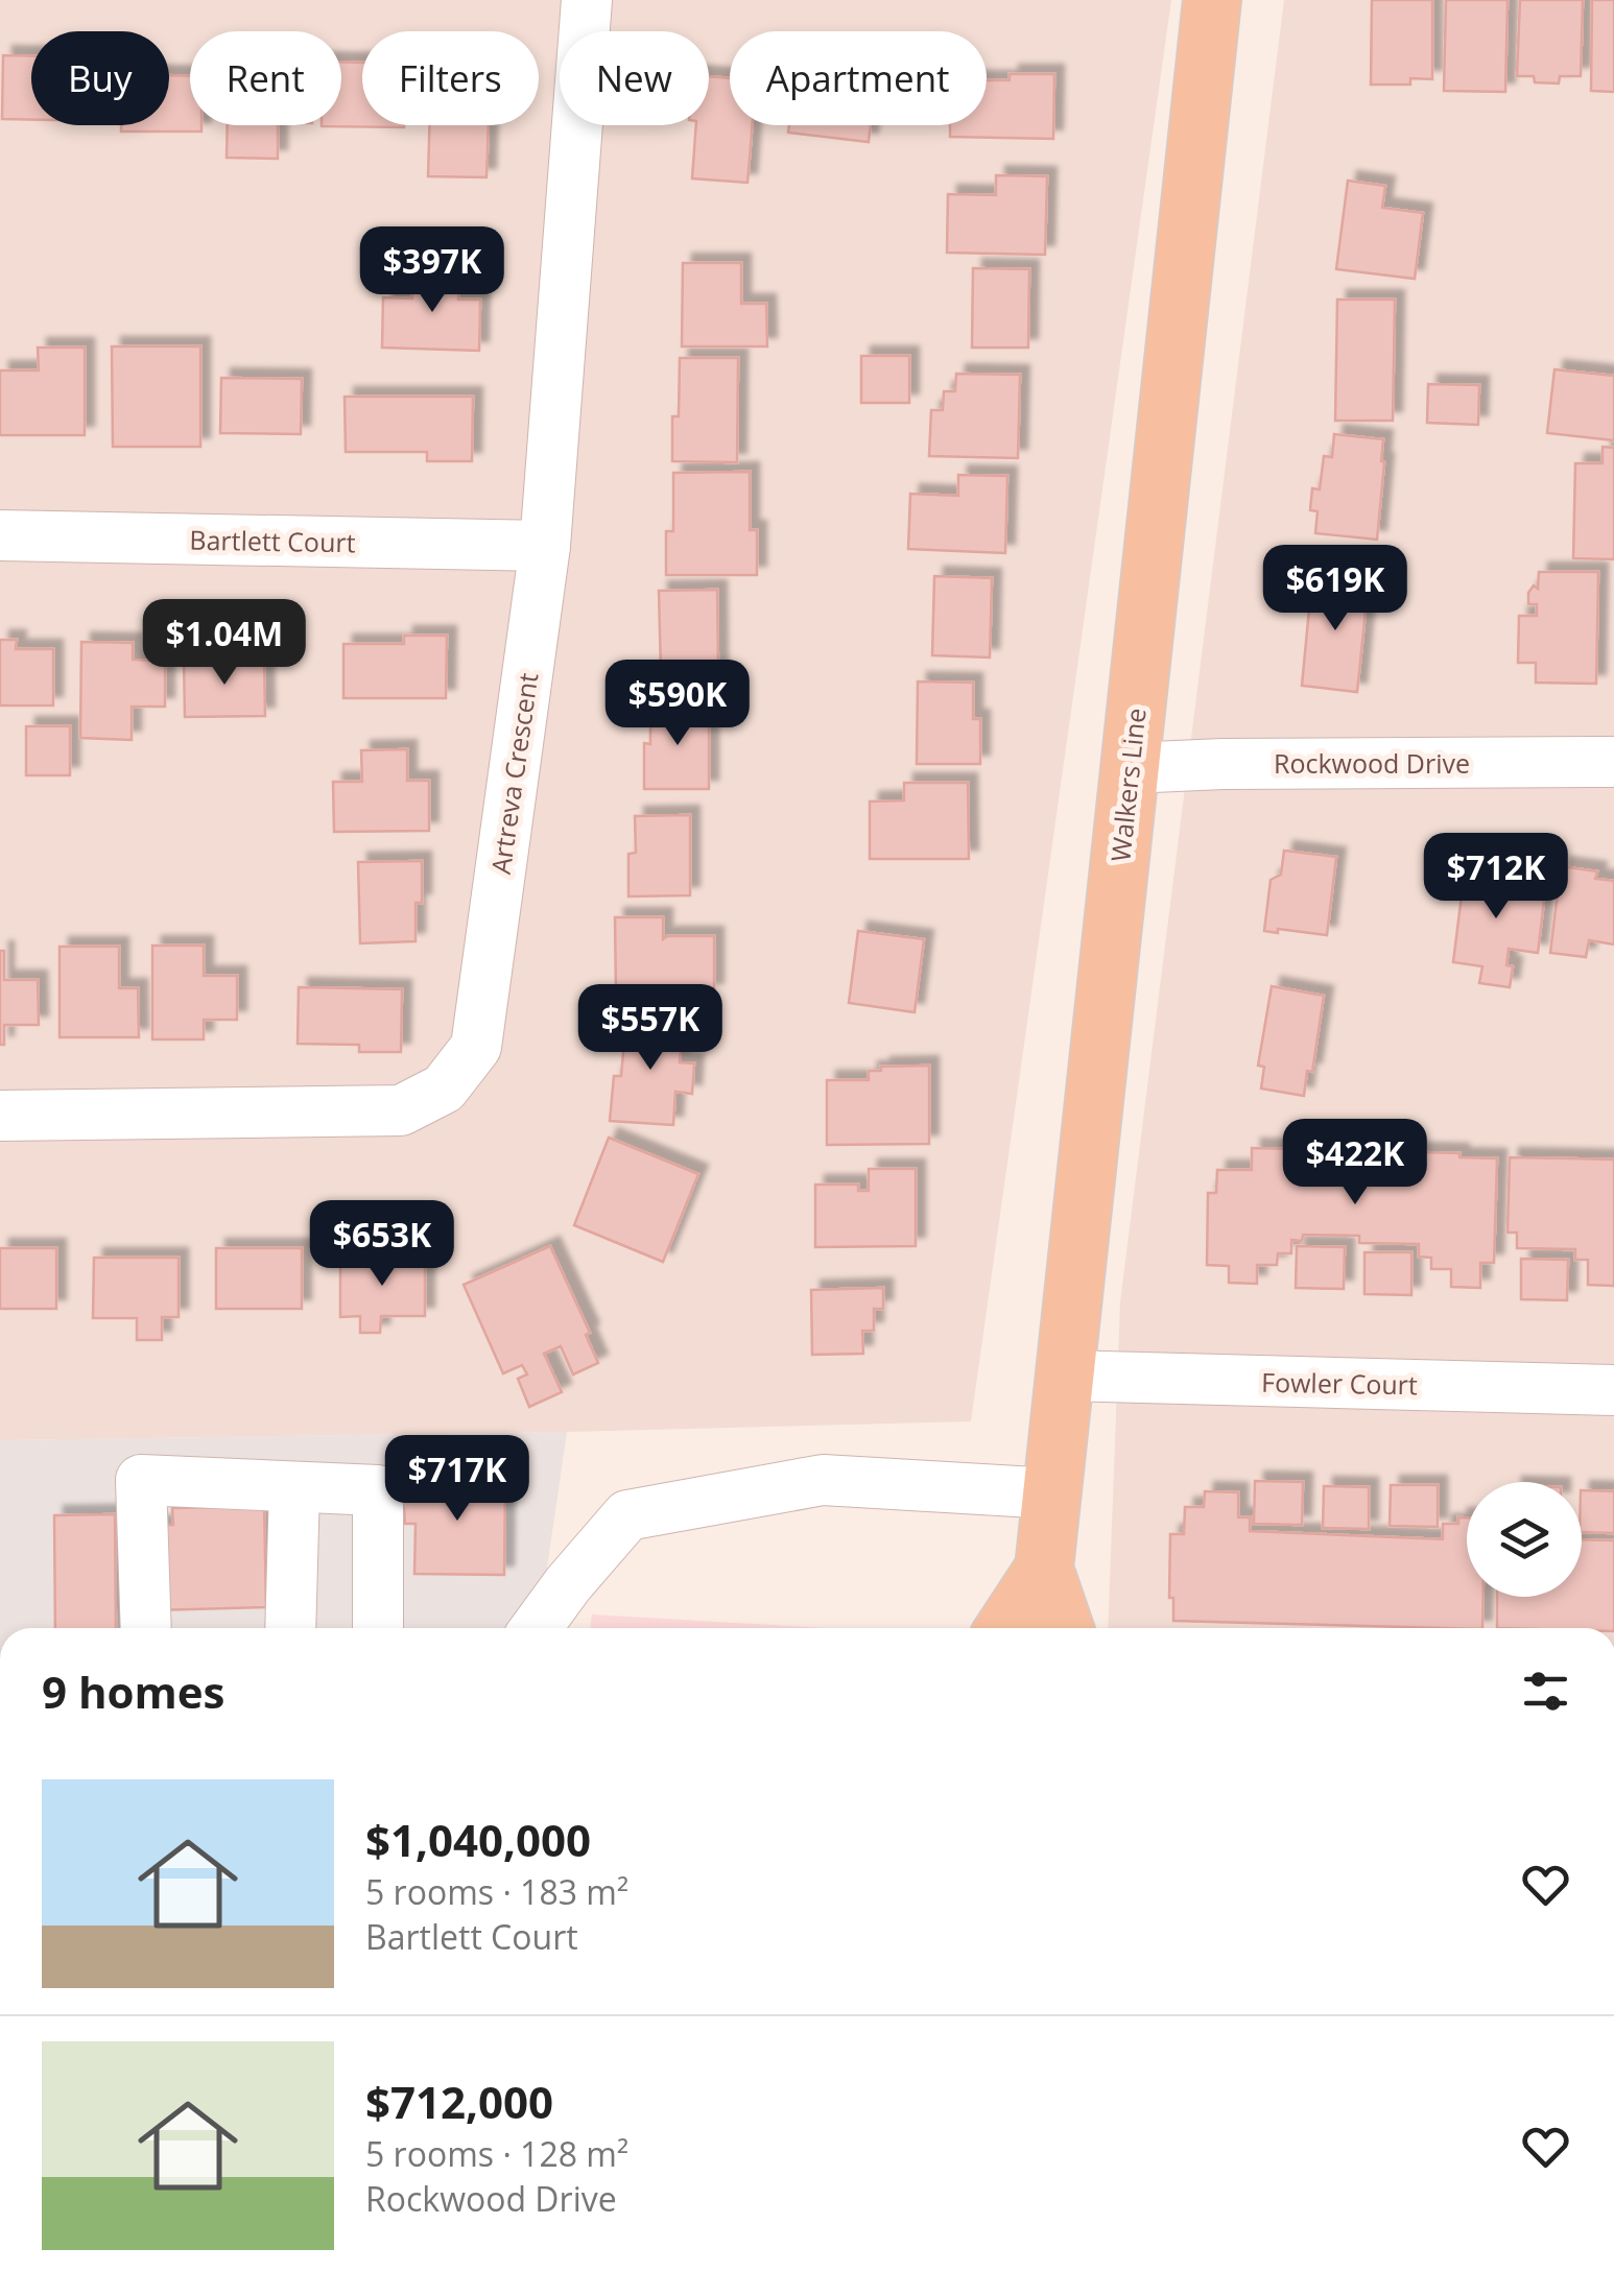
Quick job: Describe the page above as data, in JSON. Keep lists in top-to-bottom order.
{
  "streets": {
    "main road": ["Walkers Line"],
    "street": [
      "Bartlett Court",
      "Rockwood Drive",
      "Artreva Crescent",
      "Fowler Court"
    ]
  },
  "crossings": [
    ["Bartlett Court", "Artreva Crescent"],
    ["Rockwood Drive", "Walkers Line"],
    ["Walkers Line", "Fowler Court"]
  ],
  "page": {
    "chip": [
      "Buy",
      "Rent",
      "Filters",
      "New",
      "Apartment"
    ],
    "price": [
      "$397K",
      "$619K",
      "$1.04M",
      "$590K",
      "$712K",
      "$557K",
      "$422K",
      "$653K",
      "$717K"
    ],
    "heading": "9 homes",
    "list": [
      {
        "name": "$1,040,000",
        "note": "5 rooms · 183 m² · Bartlett Court"
      },
      {
        "name": "$712,000",
        "note": "5 rooms · 128 m² · Rockwood Drive"
      }
    ]
  }
}
